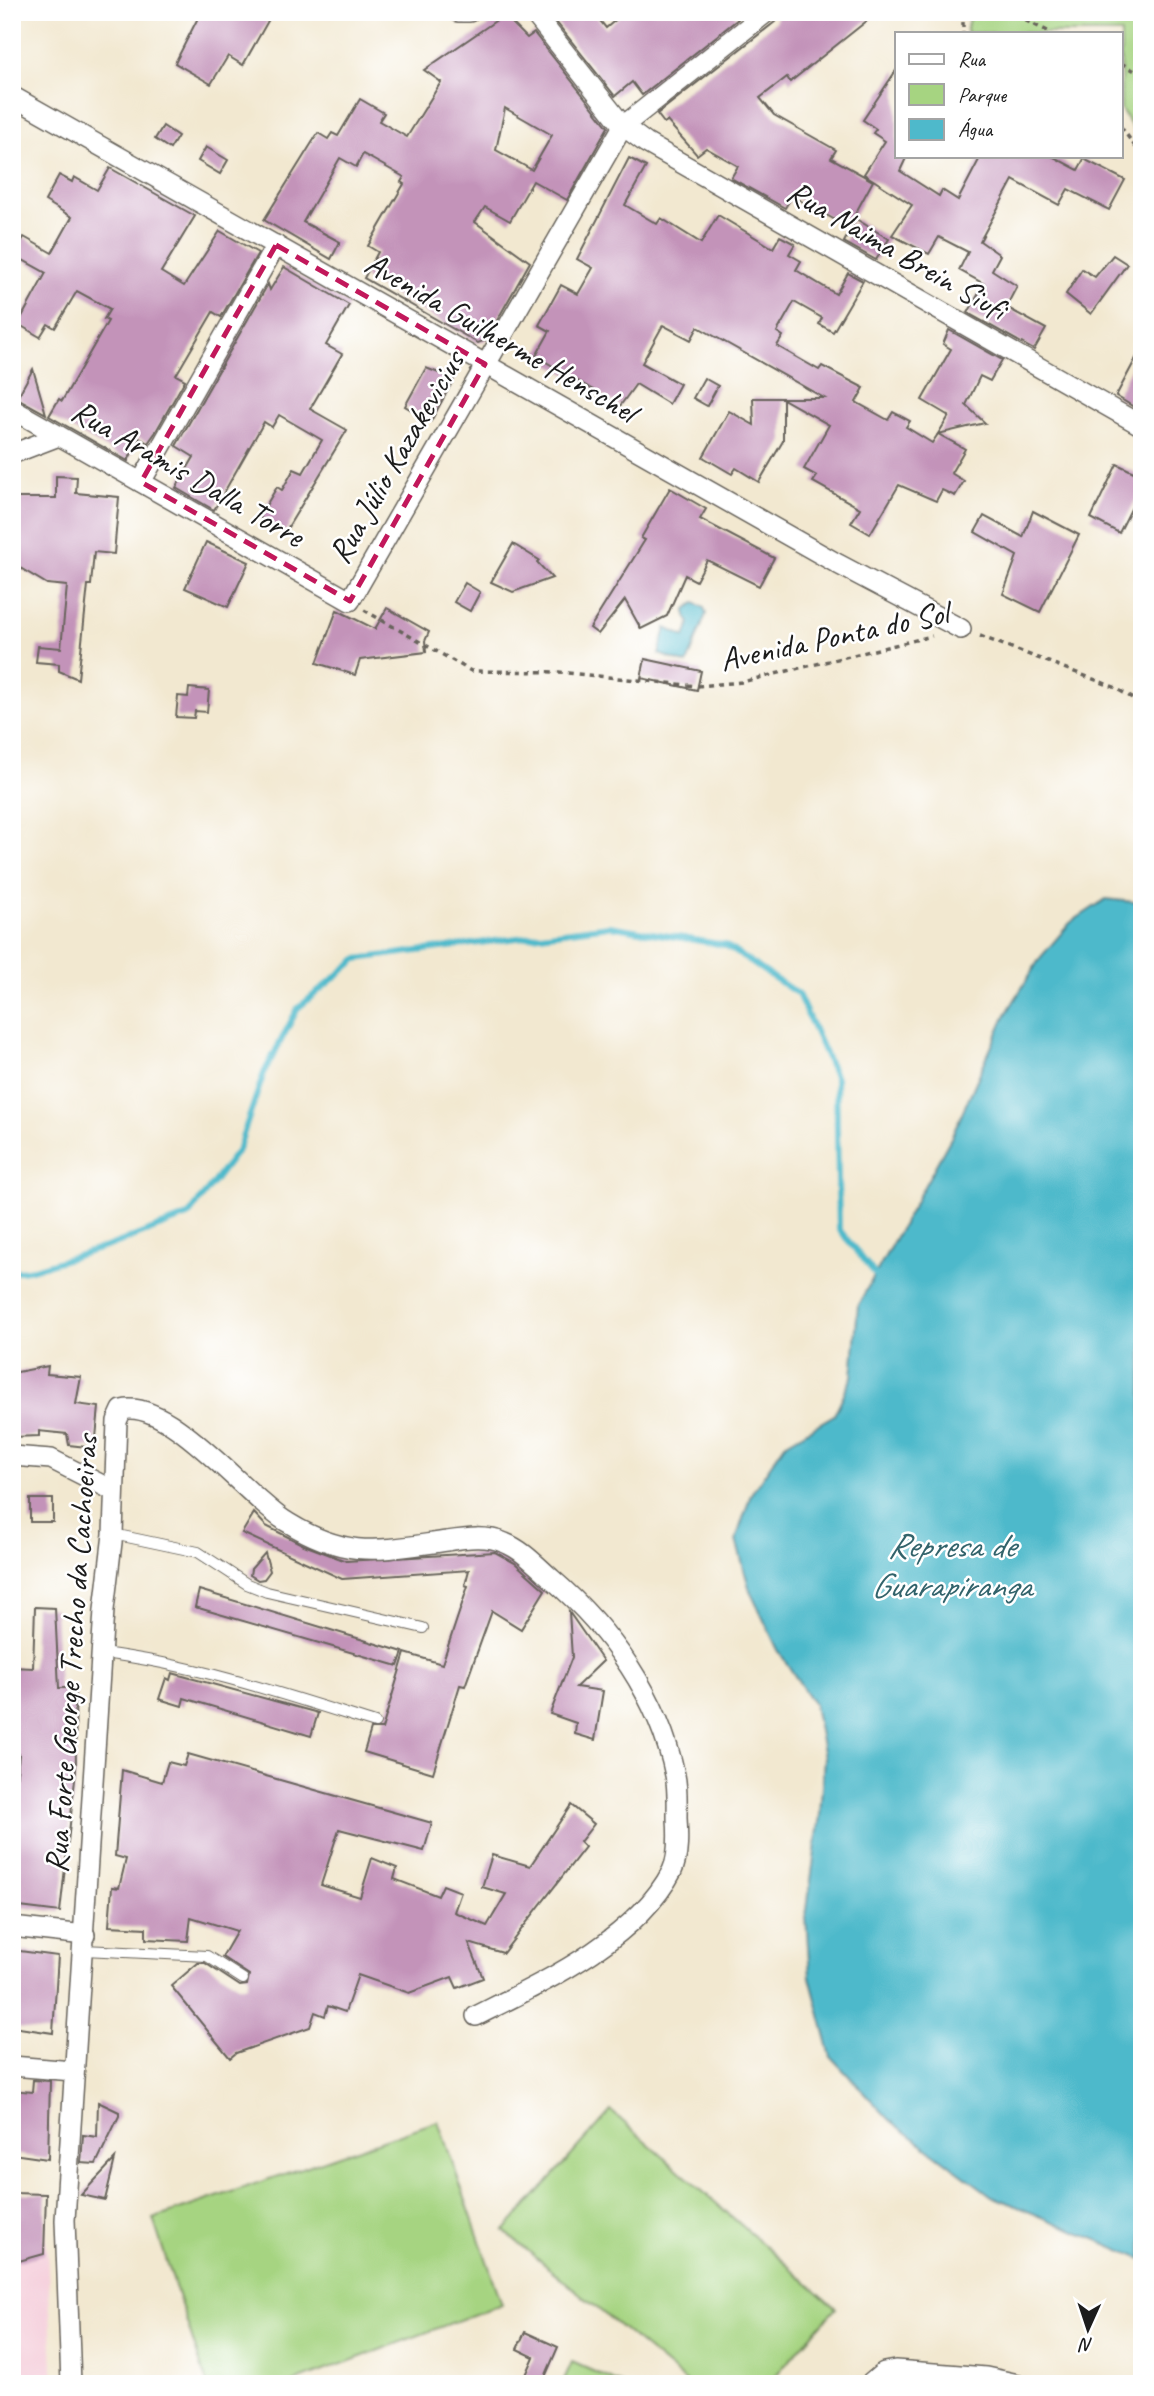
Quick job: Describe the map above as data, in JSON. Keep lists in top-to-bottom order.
{
  "streets": {
    "street": [
      "Rua Naima Brein Siufi",
      "Avenida Guilherme Henschel",
      "Rua Júlio Kazakevicius",
      "Rua Aramis Dalla Torre",
      "Rua Forte George Trecho da Cachoeiras"
    ],
    "path": ["Avenida Ponta do Sol"]
  },
  "crossings": [
    ["Rua Naima Brein Siufi", "Rua Júlio Kazakevicius"],
    ["Avenida Guilherme Henschel", "Rua Júlio Kazakevicius"],
    ["Avenida Guilherme Henschel", "Avenida Ponta do Sol"],
    ["Rua Júlio Kazakevicius", "Rua Aramis Dalla Torre"],
    ["Rua Júlio Kazakevicius", "Avenida Ponta do Sol"],
    ["Rua Aramis Dalla Torre", "Avenida Ponta do Sol"]
  ],
  "water": ["Represa de Guarapiranga"],
  "legend": ["Rua", "Parque", "Água"],
  "north": "bottom"
}
